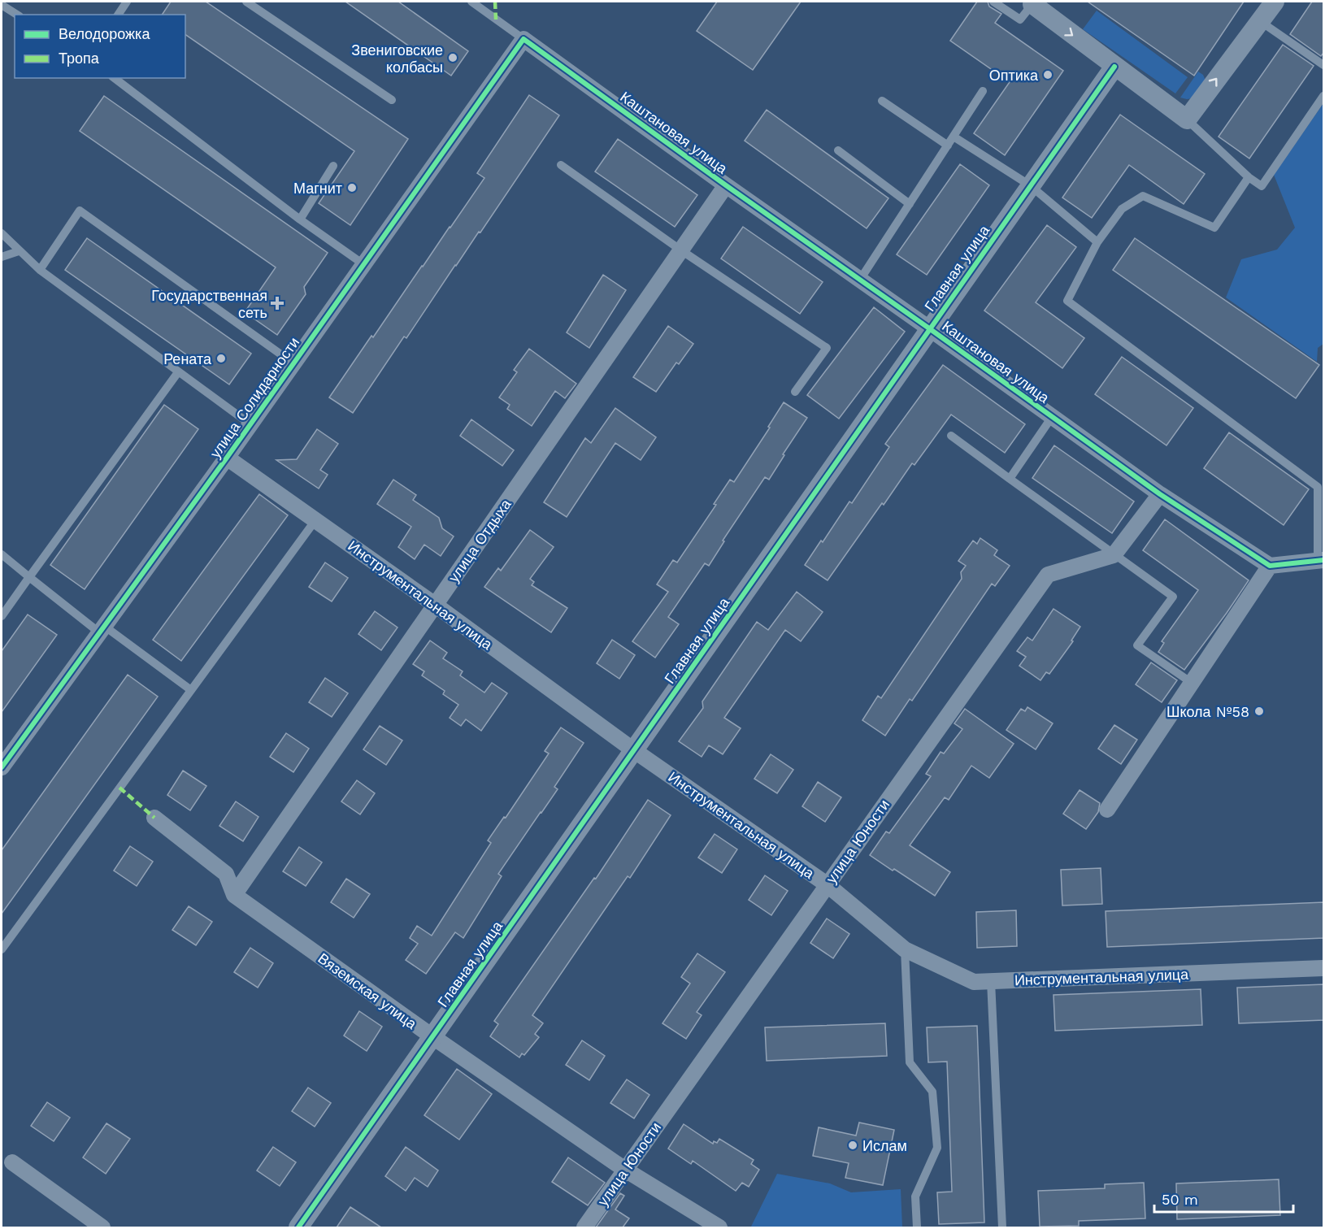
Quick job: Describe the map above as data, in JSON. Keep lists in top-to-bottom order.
{
  "streets": {
    "street": [
      "Каштановая улица",
      "Главная улица",
      "улица Солидарности",
      "улица Отдыха",
      "Инструментальная улица",
      "улица Юности",
      "Вяземская улица"
    ]
  },
  "crossings": [
    ["Каштановая улица", "Главная улица"],
    ["Каштановая улица", "улица Солидарности"],
    ["Каштановая улица", "улица Отдыха"],
    ["Главная улица", "Инструментальная улица"],
    ["Главная улица", "Вяземская улица"],
    ["улица Солидарности", "Инструментальная улица"],
    ["улица Отдыха", "Инструментальная улица"],
    ["улица Отдыха", "Вяземская улица"],
    ["Инструментальная улица", "улица Юности"],
    ["улица Юности", "Вяземская улица"]
  ],
  "places": {
    "other": [
      "Звениговские колбасы",
      "Оптика",
      "Магнит",
      "Рената",
      "Школа №58",
      "Ислам"
    ],
    "health": ["Государственная сеть"]
  },
  "legend": ["Велодорожка", "Тропа"],
  "scale_bar": "50 m"
}
